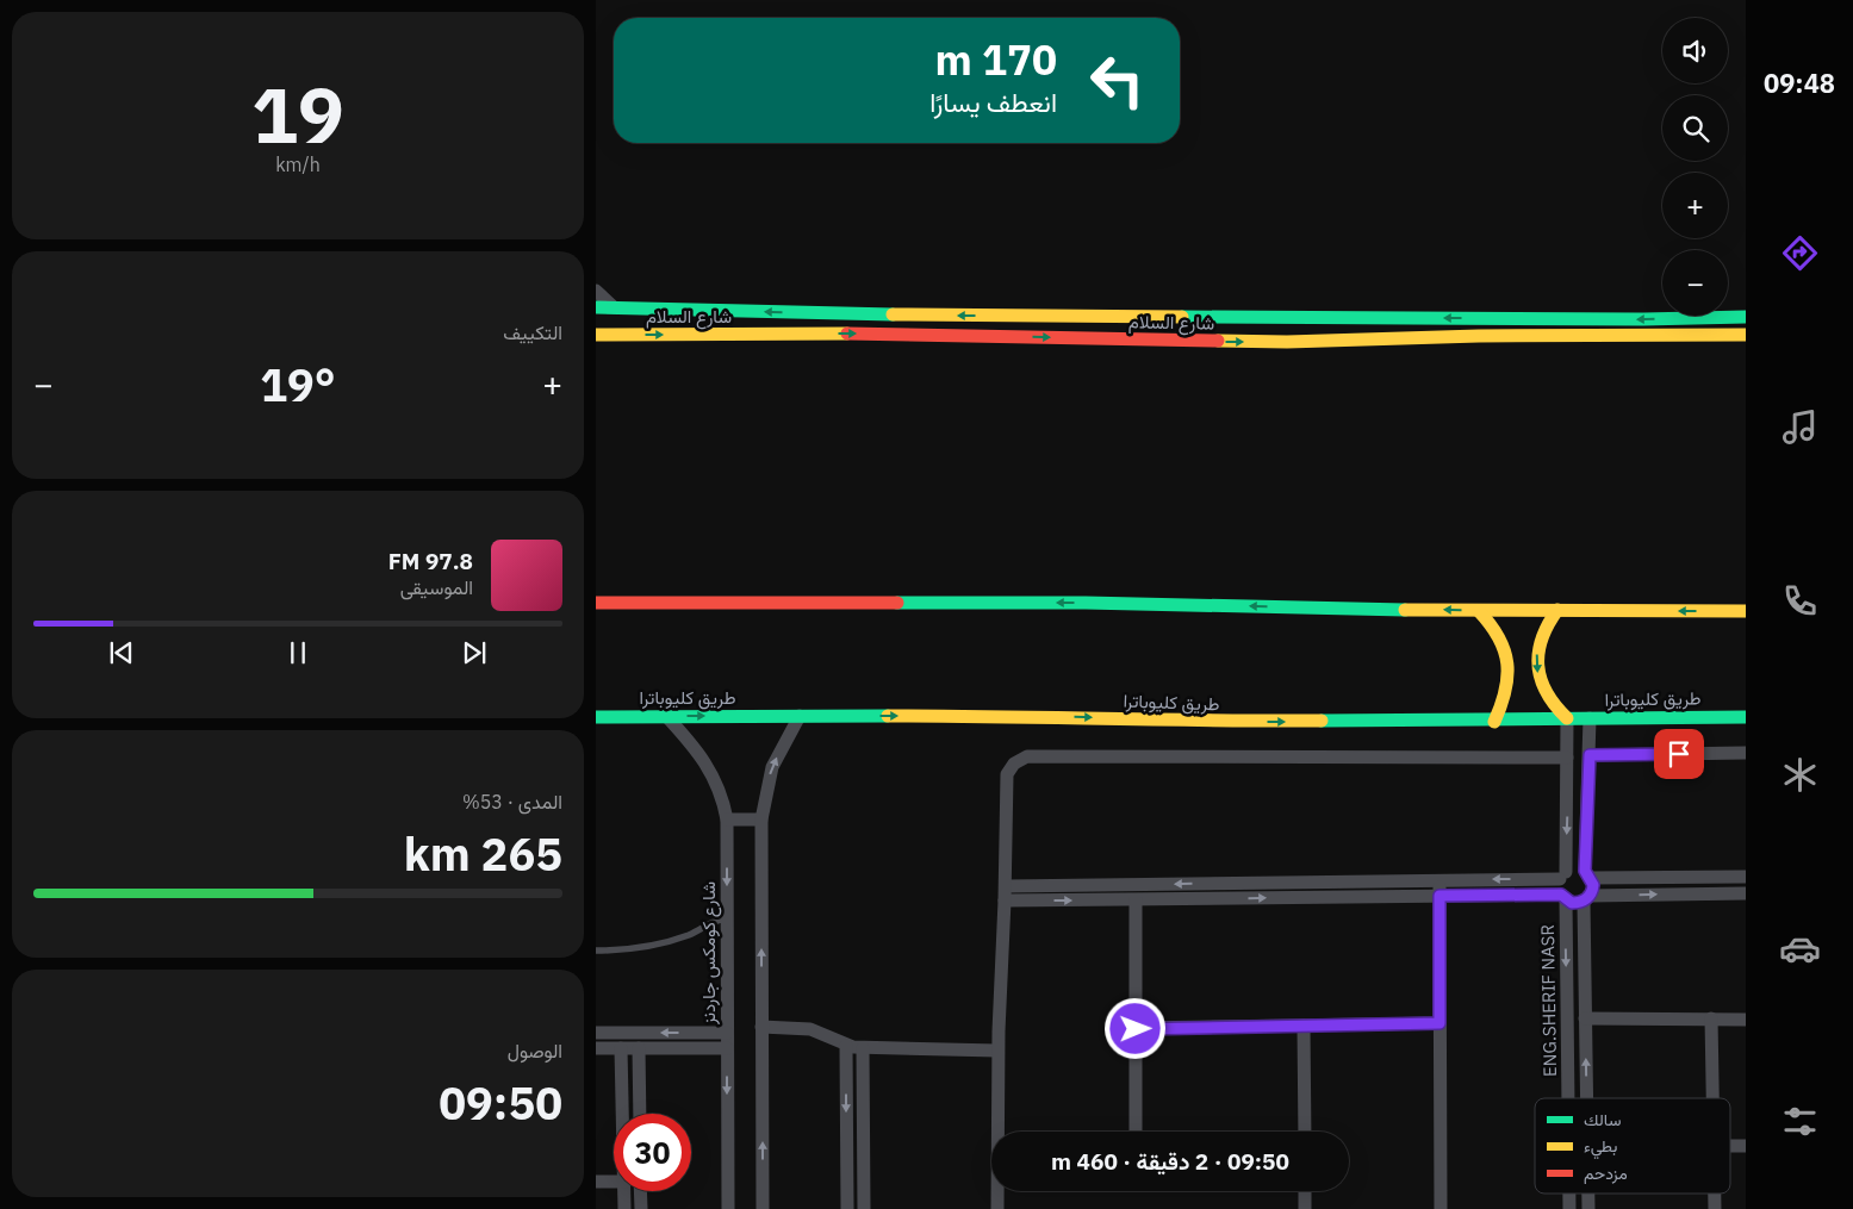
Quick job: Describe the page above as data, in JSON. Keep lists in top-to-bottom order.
{
  "streets": {
    "main road": ["شارع السلام", "طريق كليوباترا"],
    "street": ["شارع كومكس جاردنز", "ENG.SHERIF NASR"]
  },
  "crossings": [
    ["طريق كليوباترا", "شارع كومكس جاردنز"]
  ],
  "legend": ["سالك", "بطيء", "مزدحم"],
  "page": {
    "tabs": "09:48",
    "tile": [
      ["19", "km/h"],
      "التكييف",
      ["المدى · 53%", "265 km"],
      ["الوصول", "09:50"]
    ],
    "map_buttons": ["+", "−"],
    "turn": ["170 m", "انعطف يسارًا"],
    "heat": ["−", "19°", "+"],
    "song": ["97.8 FM", "الموسيقى"],
    "limit": "30",
    "trip": "09:50 · 2 دقيقة · 460 m"
  }
}
